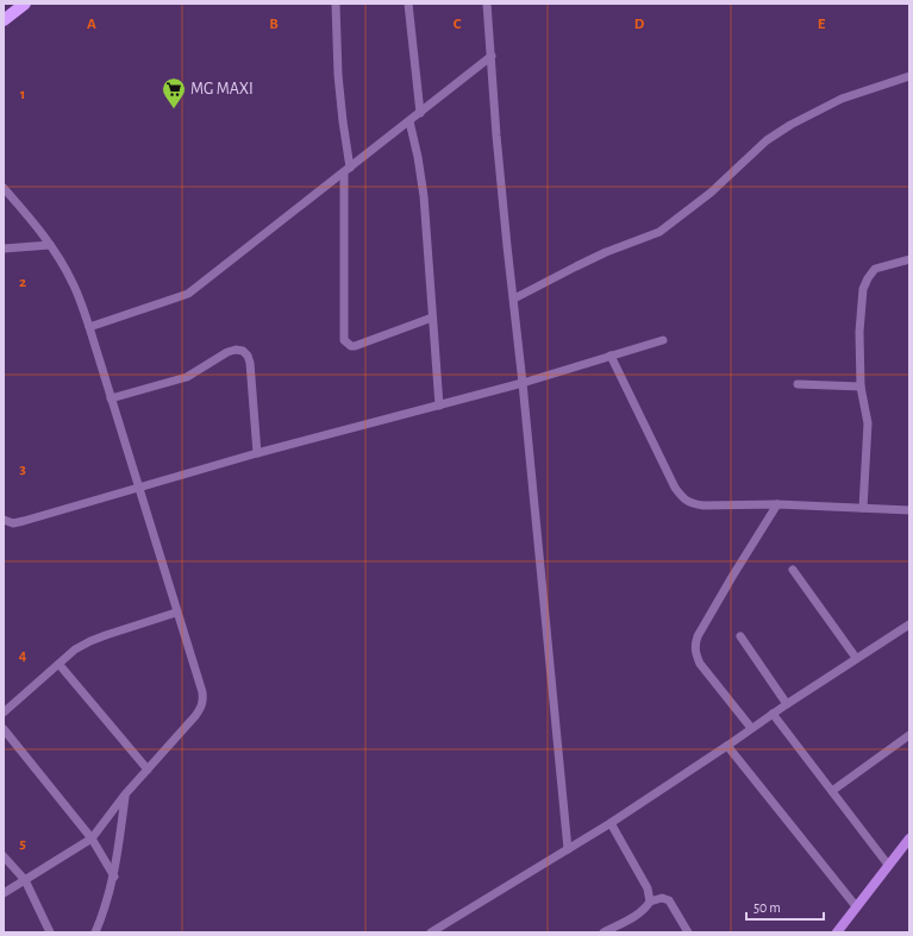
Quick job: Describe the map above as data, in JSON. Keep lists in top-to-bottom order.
{
  "places": {
    "supermarket": ["MG MAXI"]
  },
  "scale_bar": "50 m",
  "grid": {
    "columns": [
      "A",
      "B",
      "C",
      "D",
      "E"
    ],
    "rows": [
      "1",
      "2",
      "3",
      "4",
      "5"
    ]
  }
}
